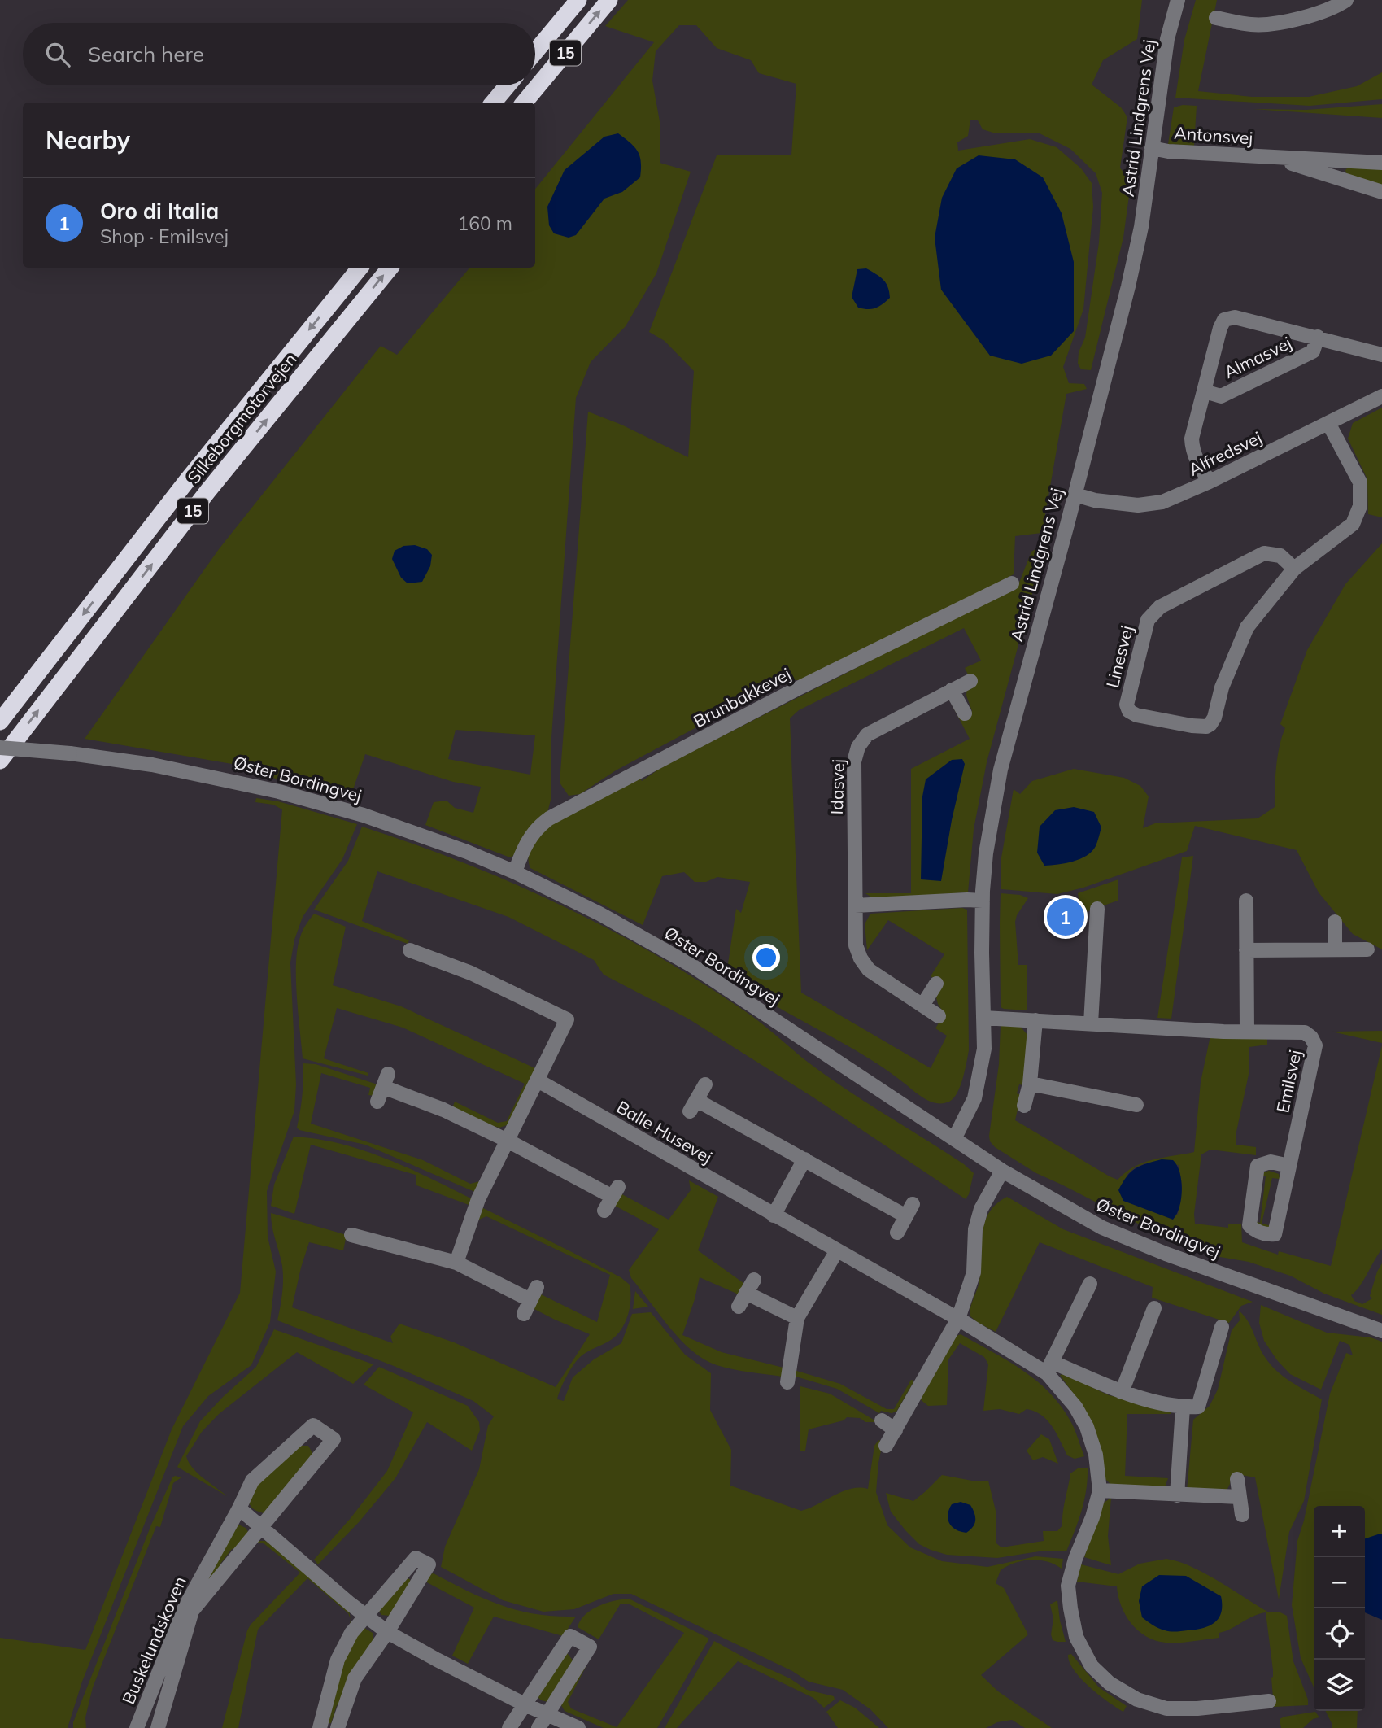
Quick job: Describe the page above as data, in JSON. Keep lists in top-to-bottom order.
{
  "streets": {
    "highway": ["15", "Silkeborgmotorvejen"],
    "street": [
      "Astrid Lindgrens Vej",
      "Antonsvej",
      "Almasvej",
      "Alfredsvej",
      "Linesvej",
      "Brunbakkevej",
      "Øster Bordingvej",
      "Idasvej",
      "Emilsvej",
      "Balle Husevej",
      "Buskelundskoven"
    ]
  },
  "crossings": [
    ["Astrid Lindgrens Vej", "Antonsvej"],
    ["Astrid Lindgrens Vej", "Alfredsvej"],
    ["Astrid Lindgrens Vej", "Øster Bordingvej"],
    ["Astrid Lindgrens Vej", "Emilsvej"],
    ["Almasvej", "Alfredsvej"],
    ["Alfredsvej", "Linesvej"],
    ["Brunbakkevej", "Øster Bordingvej"]
  ],
  "page": {
    "search": "Search here",
    "heading": "Nearby",
    "list": [
      {
        "mark": "1",
        "name": "Oro di Italia",
        "note": "Shop · Emilsvej",
        "value": "160 m"
      }
    ],
    "pins": "1",
    "map_buttons": ["+", "−"]
  }
}
